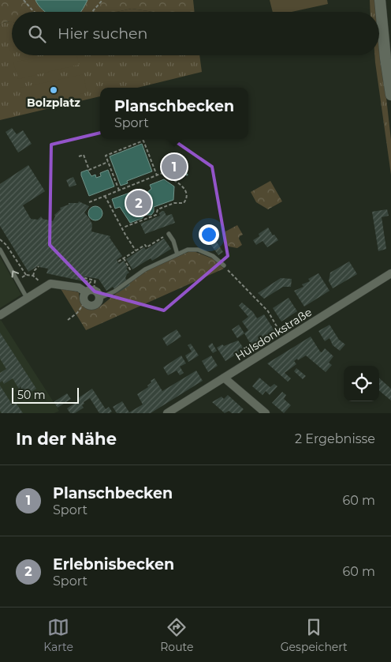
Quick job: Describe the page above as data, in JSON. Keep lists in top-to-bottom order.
{
  "streets": {
    "street": ["Hülsdonkstraße"]
  },
  "places": ["Bolzplatz"],
  "scale_bar": "50 m",
  "page": {
    "search": "Hier suchen",
    "popup": ["Planschbecken", "Sport"],
    "pins": ["1", "2"],
    "scale": "50 m",
    "heading": ["In der Nähe", "2 Ergebnisse"],
    "list": [
      {
        "mark": "1",
        "name": "Planschbecken",
        "note": "Sport",
        "value": "60 m"
      },
      {
        "mark": "2",
        "name": "Erlebnisbecken",
        "note": "Sport",
        "value": "60 m"
      }
    ],
    "nav": ["Karte", "Route", "Gespeichert"]
  }
}
